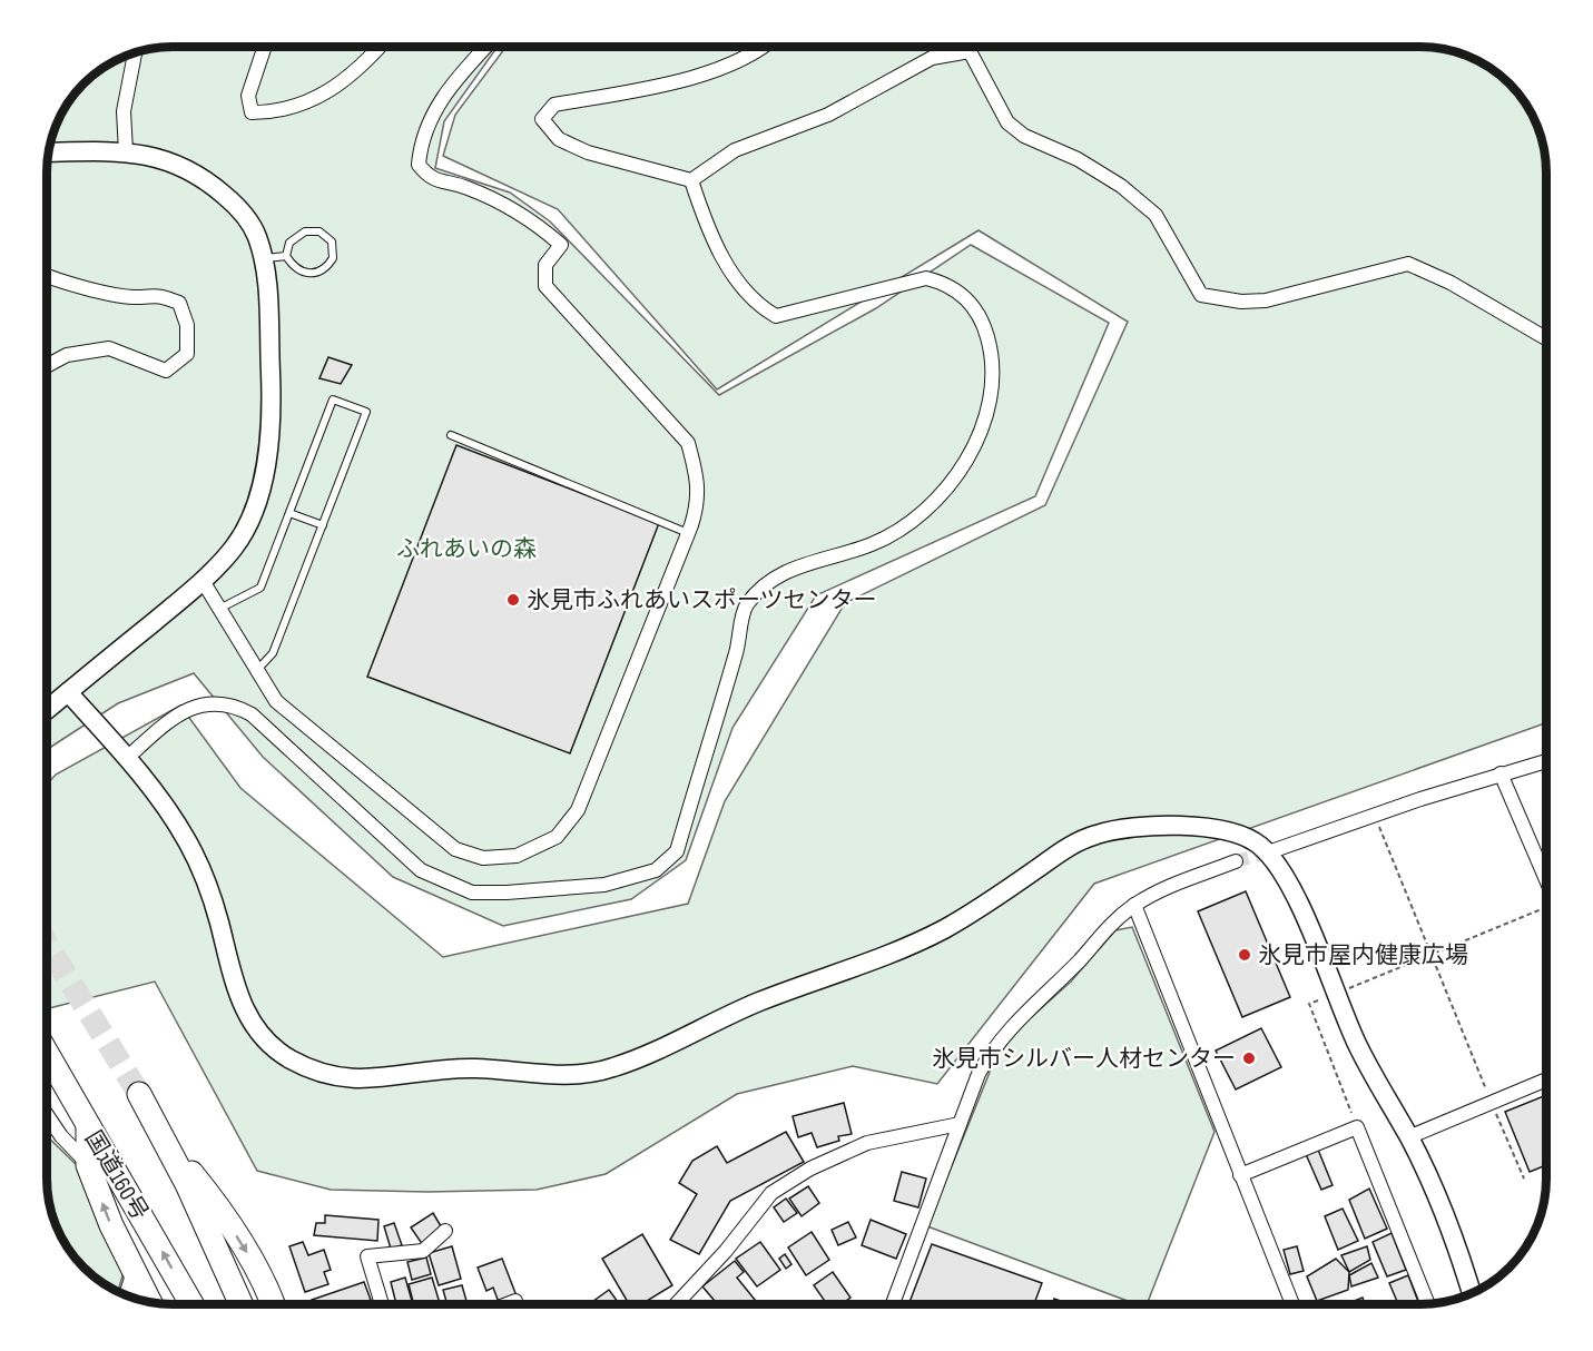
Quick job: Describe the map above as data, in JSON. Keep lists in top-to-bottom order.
{
  "streets": {
    "highway": ["国道160号"]
  },
  "parks": ["ふれあいの森"],
  "places": ["氷見市ふれあいスポーツセンター", "氷見市屋内健康広場", "氷見市シルバー人材センター"]
}
